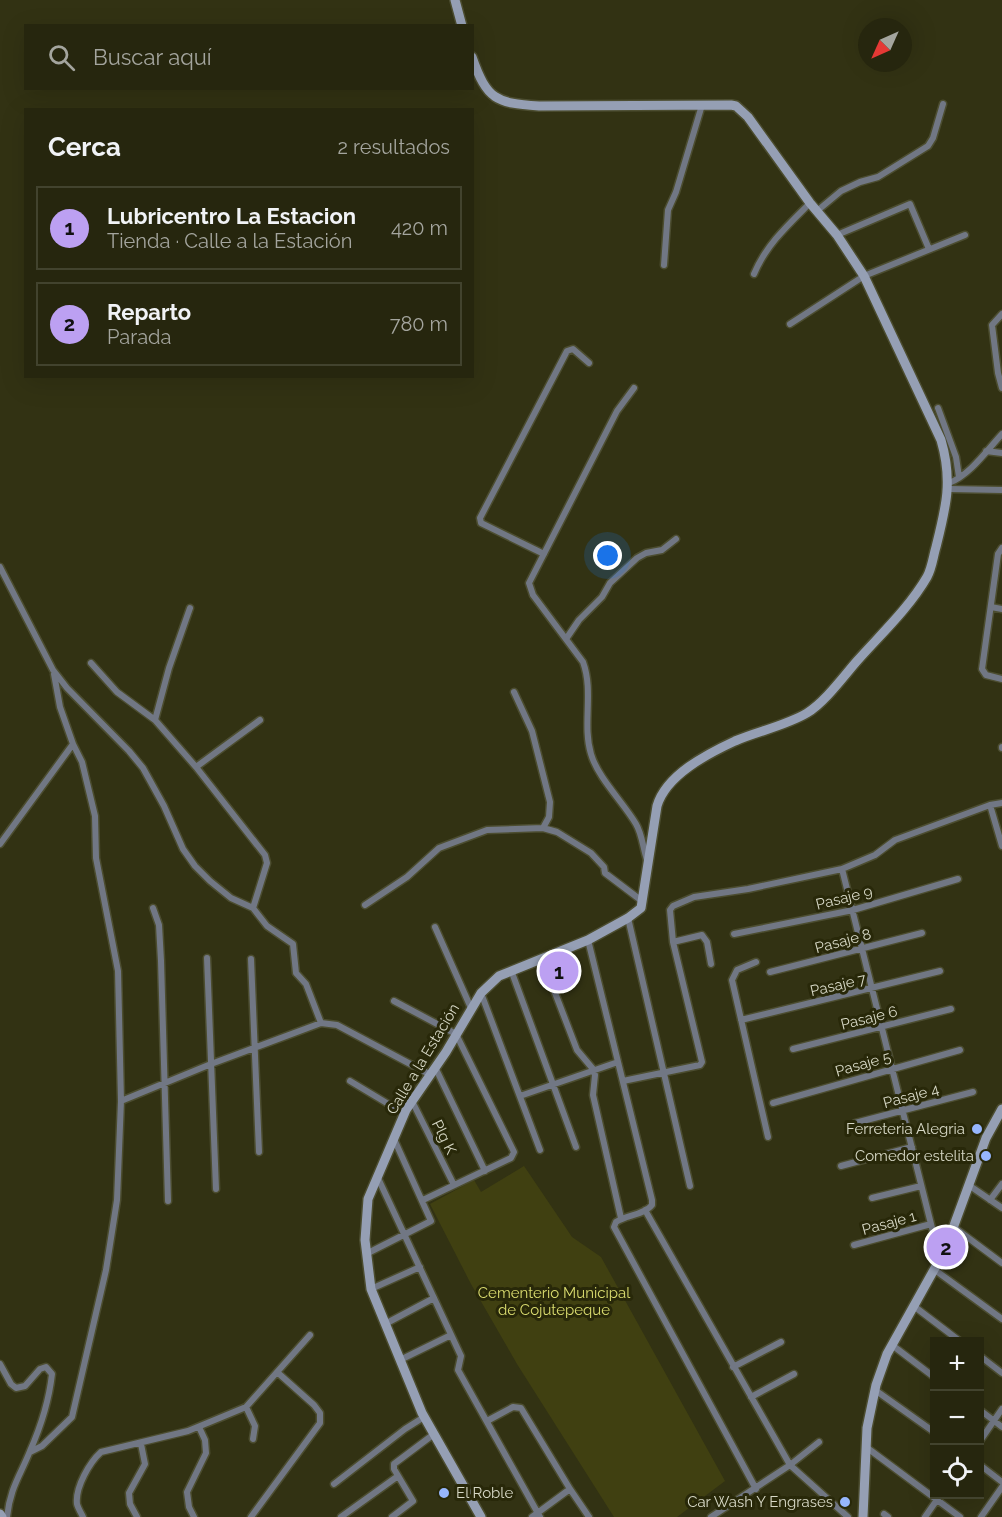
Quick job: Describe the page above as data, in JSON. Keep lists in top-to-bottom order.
{
  "streets": {
    "street": [
      "Pasaje 9",
      "Pasaje 8",
      "Pasaje 7",
      "Pasaje 6",
      "Calle a la Estación",
      "Pasaje 5",
      "Pasaje 4",
      "Plg K",
      "Pasaje 1"
    ]
  },
  "crossings": [
    ["Calle a la Estación", "Plg K"]
  ],
  "parks": ["Cementerio Municipal de Cojutepeque"],
  "places": [
    "Ferreteria Alegria",
    "Comedor estelita",
    "El Roble",
    "Car Wash Y Engrases"
  ],
  "north": "bottom left",
  "page": {
    "search": "Buscar aquí",
    "heading": ["Cerca", "2 resultados"],
    "list": [
      {
        "mark": "1",
        "name": "Lubricentro La Estacion",
        "note": "Tienda · Calle a la Estación",
        "value": "420 m"
      },
      {
        "mark": "2",
        "name": "Reparto",
        "note": "Parada",
        "value": "780 m"
      }
    ],
    "pins": ["1", "2"],
    "map_buttons": ["+", "−"]
  }
}
